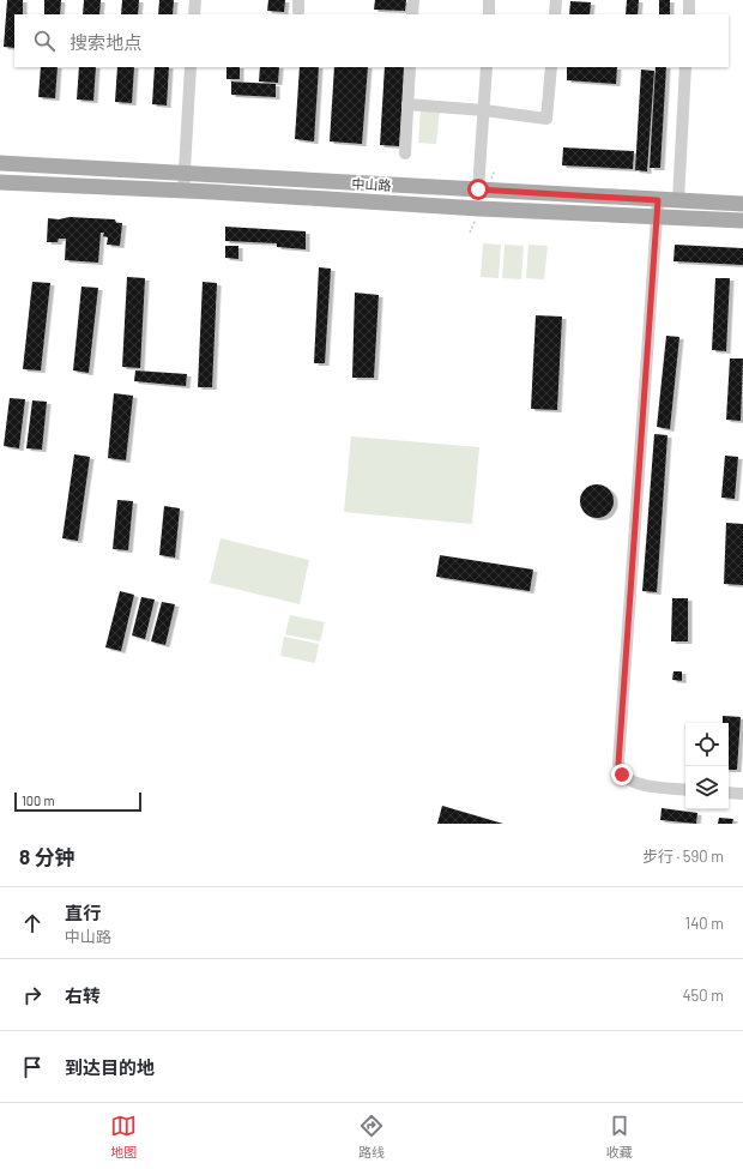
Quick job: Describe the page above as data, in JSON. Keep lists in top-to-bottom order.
{
  "streets": {
    "main road": ["中山路"]
  },
  "scale_bar": "100 m",
  "page": {
    "search": "搜索地点",
    "scale": "100 m",
    "heading": ["8 分钟", "步行 · 590 m"],
    "list": [
      ["直行", "中山路", "140 m"],
      ["右转", "450 m"],
      "到达目的地"
    ],
    "nav": ["地图", "路线", "收藏"]
  }
}
